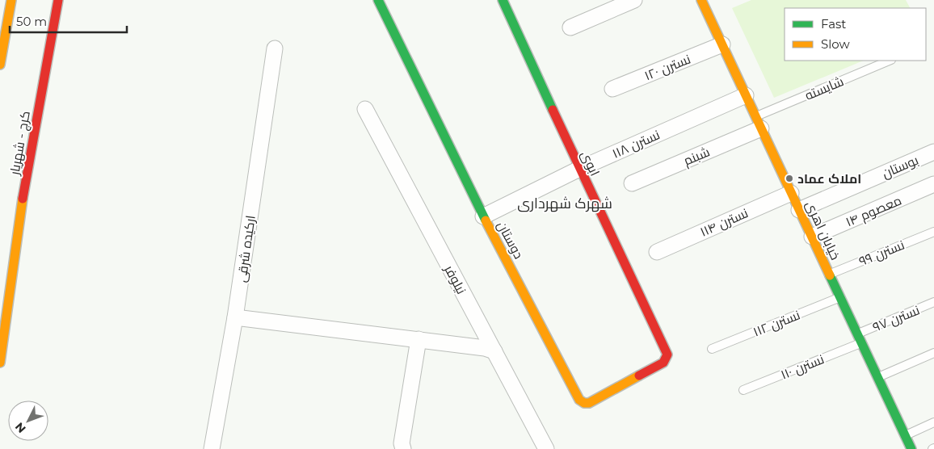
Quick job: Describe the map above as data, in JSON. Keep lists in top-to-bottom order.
{
  "streets": {
    "street": [
      "نسترن ۱۲۰",
      "کرج - شهریار",
      "نسترن ۱۱۸",
      "شبنم",
      "ابوی",
      "بوستان",
      "۱۴ معصوم",
      "نسترن ۱۱۴",
      "خیابان اهری",
      "دوستان",
      "ارکیده شرقی",
      "نیلوفر"
    ],
    "lane": [
      "شایسته",
      "نسترن ۹۹",
      "نسترن ۹۷",
      "نسترن ۱۱۲",
      "نسترن ۱۱۰"
    ]
  },
  "crossings": [
    ["نسترن ۱۲۰", "خیابان اهری"],
    ["شایسته", "شبنم"],
    ["شایسته", "خیابان اهری"],
    ["نسترن ۱۱۸", "ابوی"],
    ["نسترن ۱۱۸", "خیابان اهری"],
    ["نسترن ۱۱۸", "دوستان"],
    ["شبنم", "خیابان اهری"],
    ["ابوی", "دوستان"],
    ["بوستان", "خیابان اهری"],
    ["۱۴ معصوم", "خیابان اهری"],
    ["نسترن ۱۱۴", "خیابان اهری"],
    ["خیابان اهری", "نسترن ۹۹"],
    ["خیابان اهری", "نسترن ۹۷"],
    ["خیابان اهری", "نسترن ۱۱۲"],
    ["خیابان اهری", "نسترن ۱۱۰"]
  ],
  "districts": ["شهرک شهرداری"],
  "places": ["املاک عماد"],
  "legend": ["Fast", "Slow"],
  "scale_bar": "50 m",
  "north": "bottom left"
}
